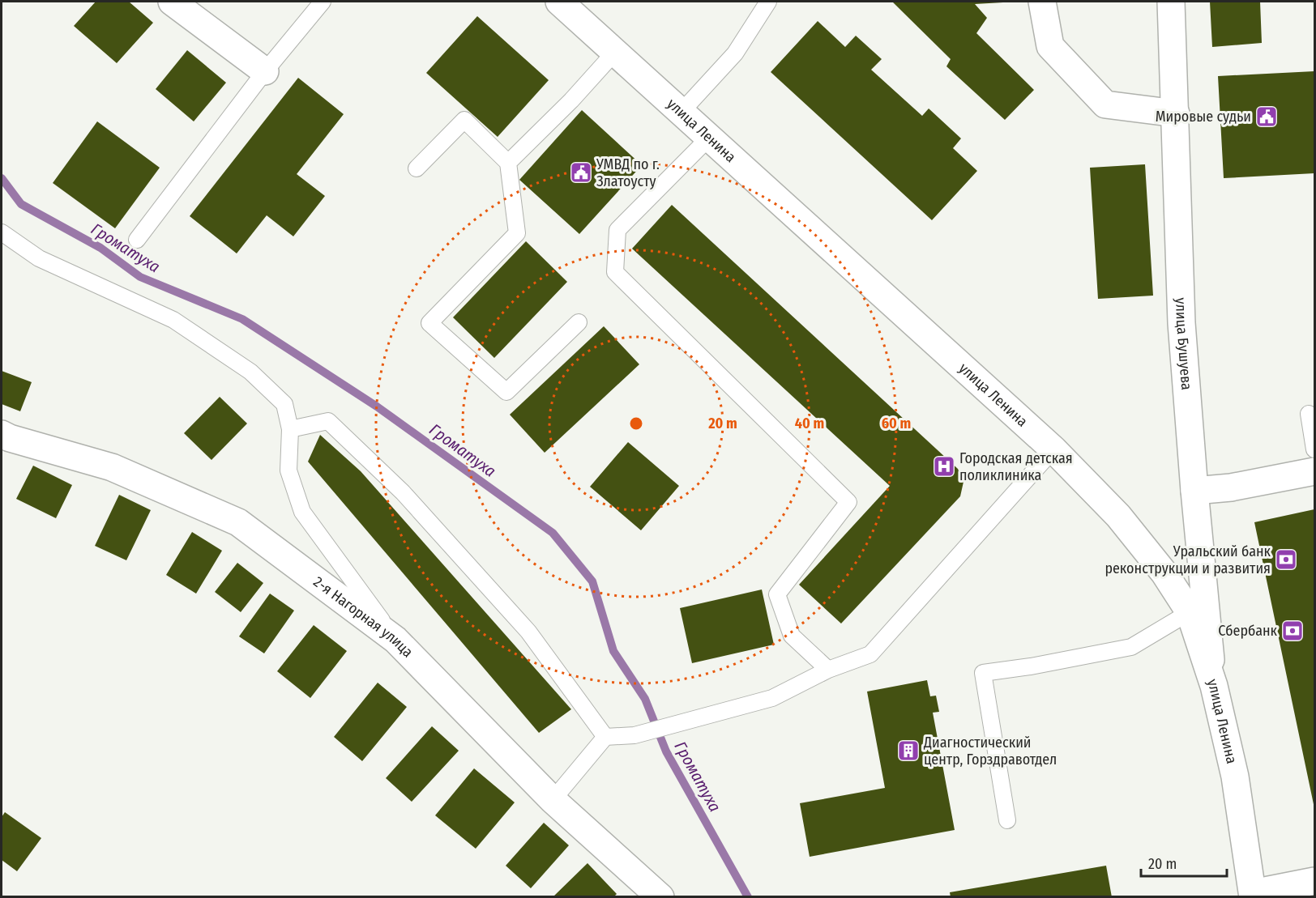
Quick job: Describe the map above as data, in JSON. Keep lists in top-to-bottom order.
{
  "streets": {
    "street": ["улица Ленина", "улица Бушуева", "2-я Нагорная улица"]
  },
  "crossings": [
    ["улица Ленина", "улица Бушуева"]
  ],
  "water": ["Громатуха"],
  "places": {
    "public building": ["Мировые судьи", "УМВД по г. Златоусту"],
    "hospital": ["Городская детская поликлиника"],
    "bank": ["Уральский банк реконструкции и развития", "Сбербанк"],
    "building": ["Диагностический центр, Горздравотдел"]
  },
  "scale_bar": "20 m",
  "rings": ["20 m", "40 m", "60 m"]
}
